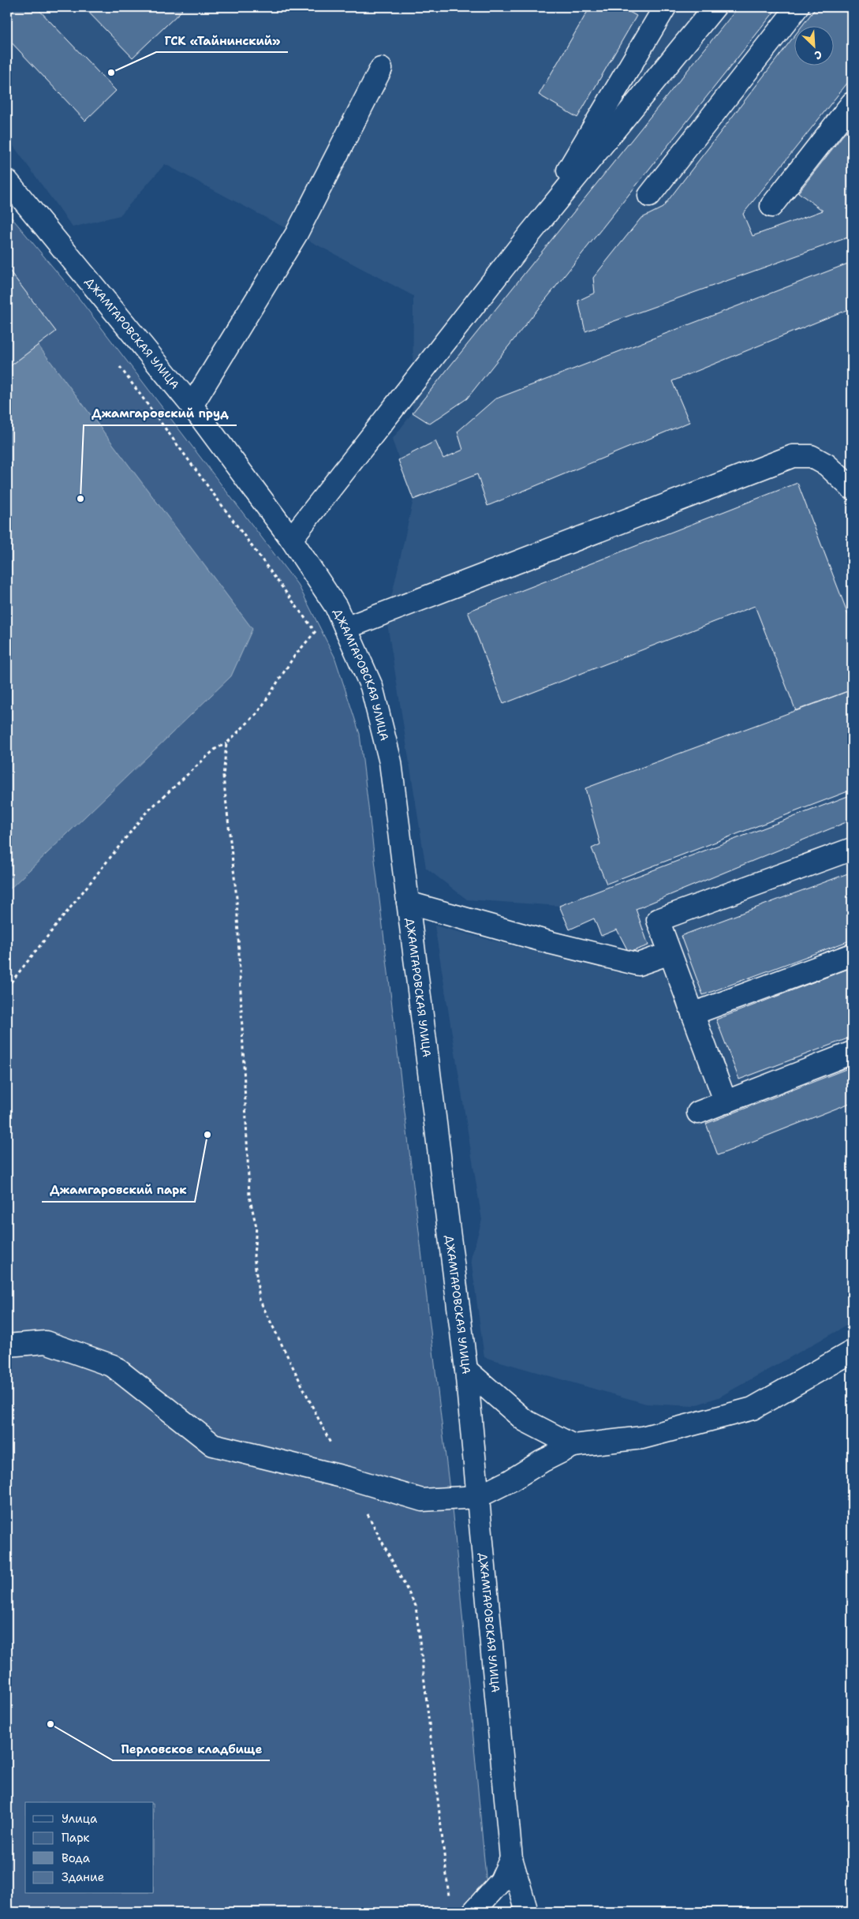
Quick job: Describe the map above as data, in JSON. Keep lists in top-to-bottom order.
{
  "streets": {
    "street": ["ДЖАМГАРОВСКАЯ УЛИЦА"]
  },
  "places": [
    "ГСК «Тайнинский»",
    "Джамгаровский пруд",
    "Джамгаровский парк",
    "Перловское кладбище"
  ],
  "legend": [
    "Улица",
    "Парк",
    "Вода",
    "Здание"
  ],
  "north": "bottom right"
}
